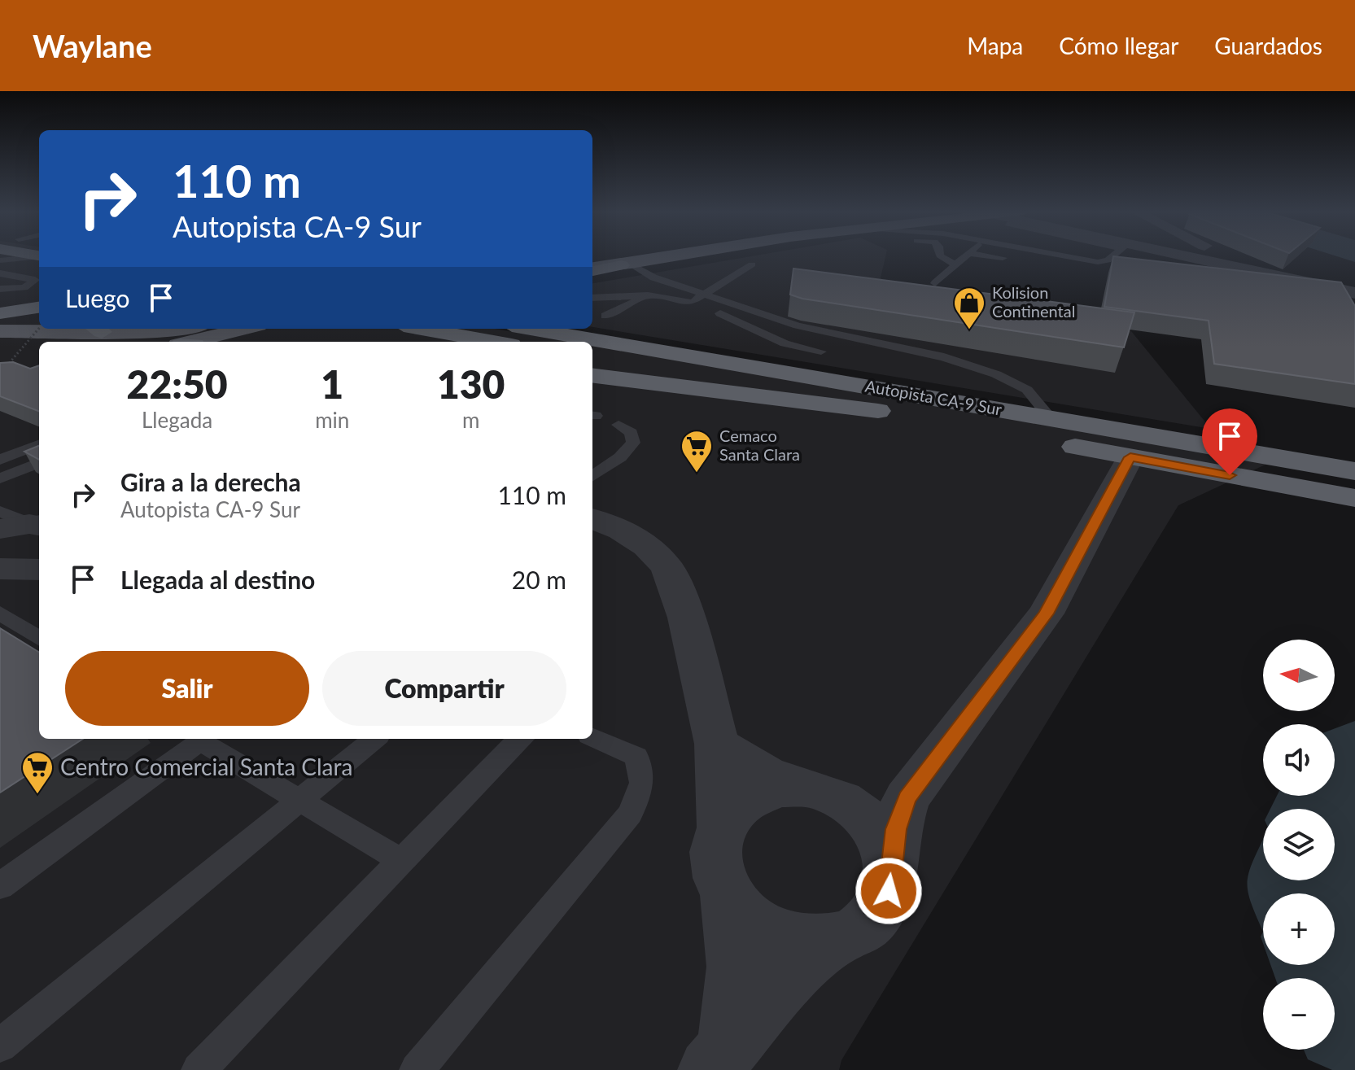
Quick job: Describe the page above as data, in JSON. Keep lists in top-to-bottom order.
{
  "streets": {
    "highway": ["Autopista CA-9 Sur"]
  },
  "places": {
    "shop": ["Kolision Continental"],
    "supermarket": ["Cemaco Santa Clara", "Centro Comercial Santa Clara"]
  },
  "north": "left",
  "page": {
    "header": "Waylane",
    "nav": ["Mapa", "Cómo llegar", "Guardados"],
    "turn": ["110 m", "Autopista CA-9 Sur"],
    "then": "Luego",
    "eta": [
      "22:50",
      "Llegada",
      "1",
      "min",
      "130",
      "m"
    ],
    "list": [
      {
        "name": "Gira a la derecha",
        "note": "Autopista CA-9 Sur",
        "value": "110 m"
      },
      {
        "name": "Llegada al destino",
        "value": "20 m"
      }
    ],
    "buttons": ["Salir", "Compartir"],
    "map_buttons": ["+", "−"]
  }
}
